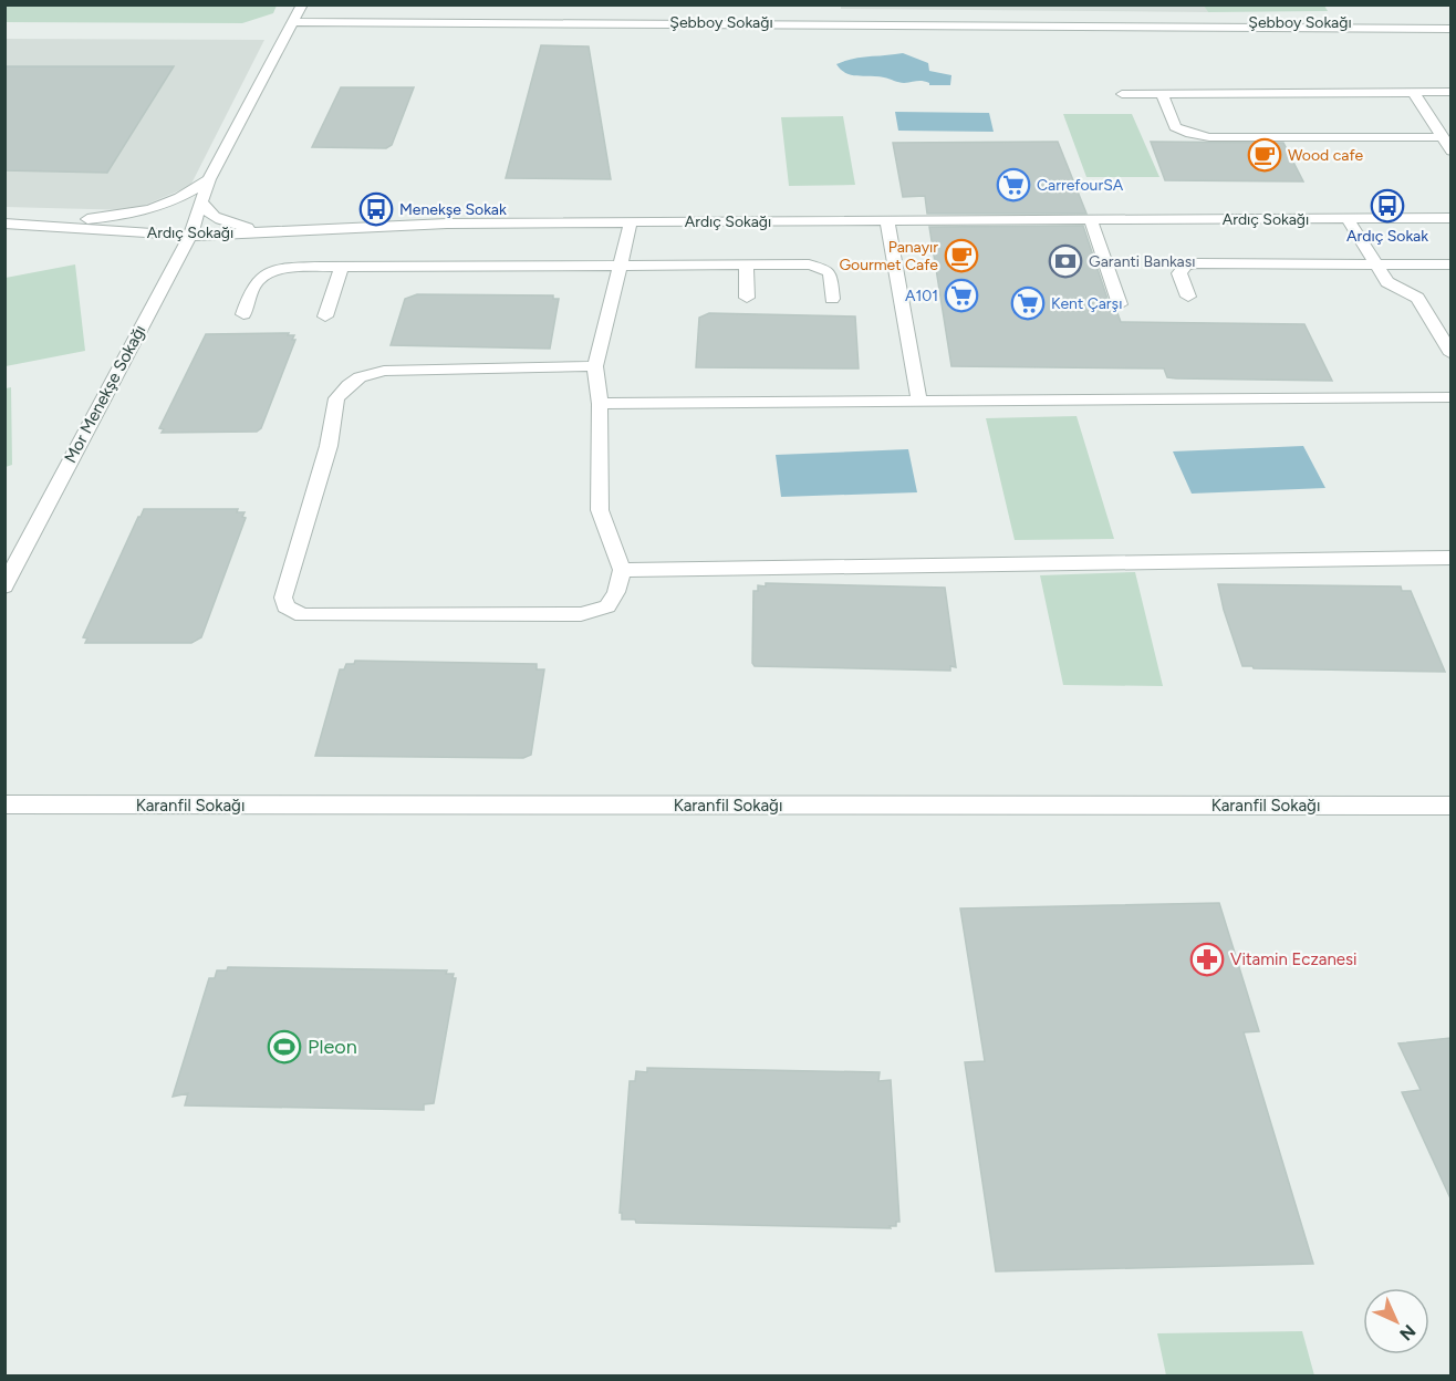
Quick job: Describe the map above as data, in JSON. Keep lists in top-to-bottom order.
{
  "streets": {
    "street": [
      "Şebboy Sokağı",
      "Ardıç Sokağı",
      "Mor Menekşe Sokağı",
      "Karanfil Sokağı"
    ]
  },
  "crossings": [
    ["Şebboy Sokağı", "Mor Menekşe Sokağı"],
    ["Ardıç Sokağı", "Mor Menekşe Sokağı"]
  ],
  "places": {
    "cafe": ["Wood cafe", "Panayır Gourmet Cafe"],
    "supermarket": ["CarrefourSA", "A101", "Kent Çarşı"],
    "bus stop": ["Ardıç Sokak", "Menekşe Sokak"],
    "bank": ["Garanti Bankası"],
    "pharmacy": ["Vitamin Eczanesi"],
    "sports": ["Pleon"]
  },
  "north": "bottom right"
}
